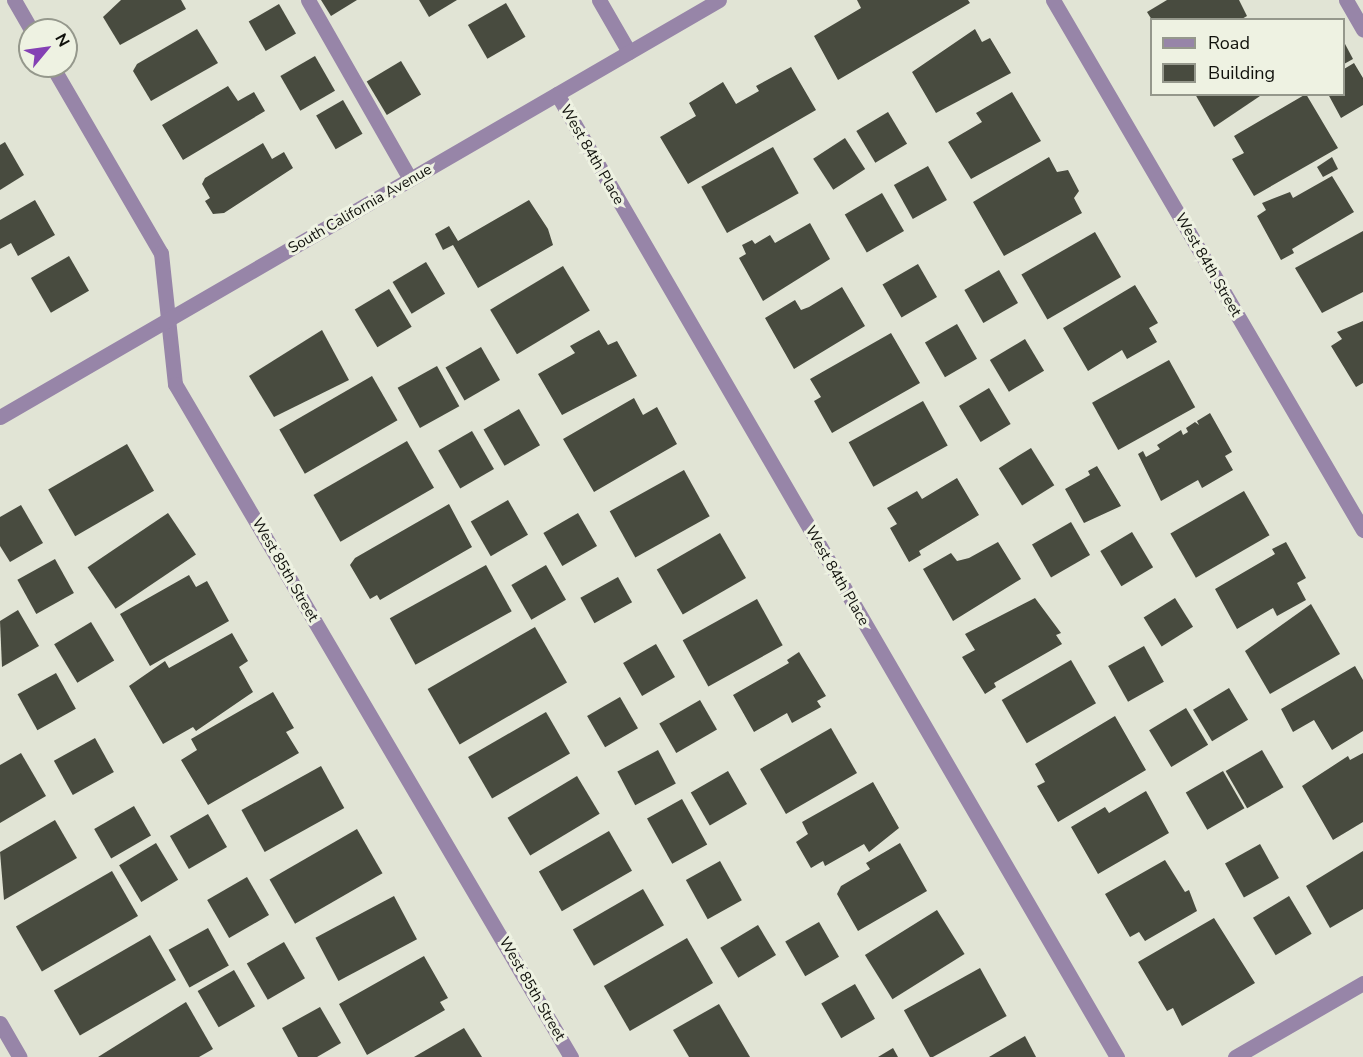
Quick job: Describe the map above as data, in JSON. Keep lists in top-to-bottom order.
{
  "streets": {
    "street": [
      "West 84th Place",
      "South California Avenue",
      "West 84th Street",
      "West 85th Street"
    ]
  },
  "crossings": [
    ["West 84th Place", "South California Avenue"],
    ["South California Avenue", "West 85th Street"]
  ],
  "legend": ["Road", "Building"],
  "north": "top right"
}
